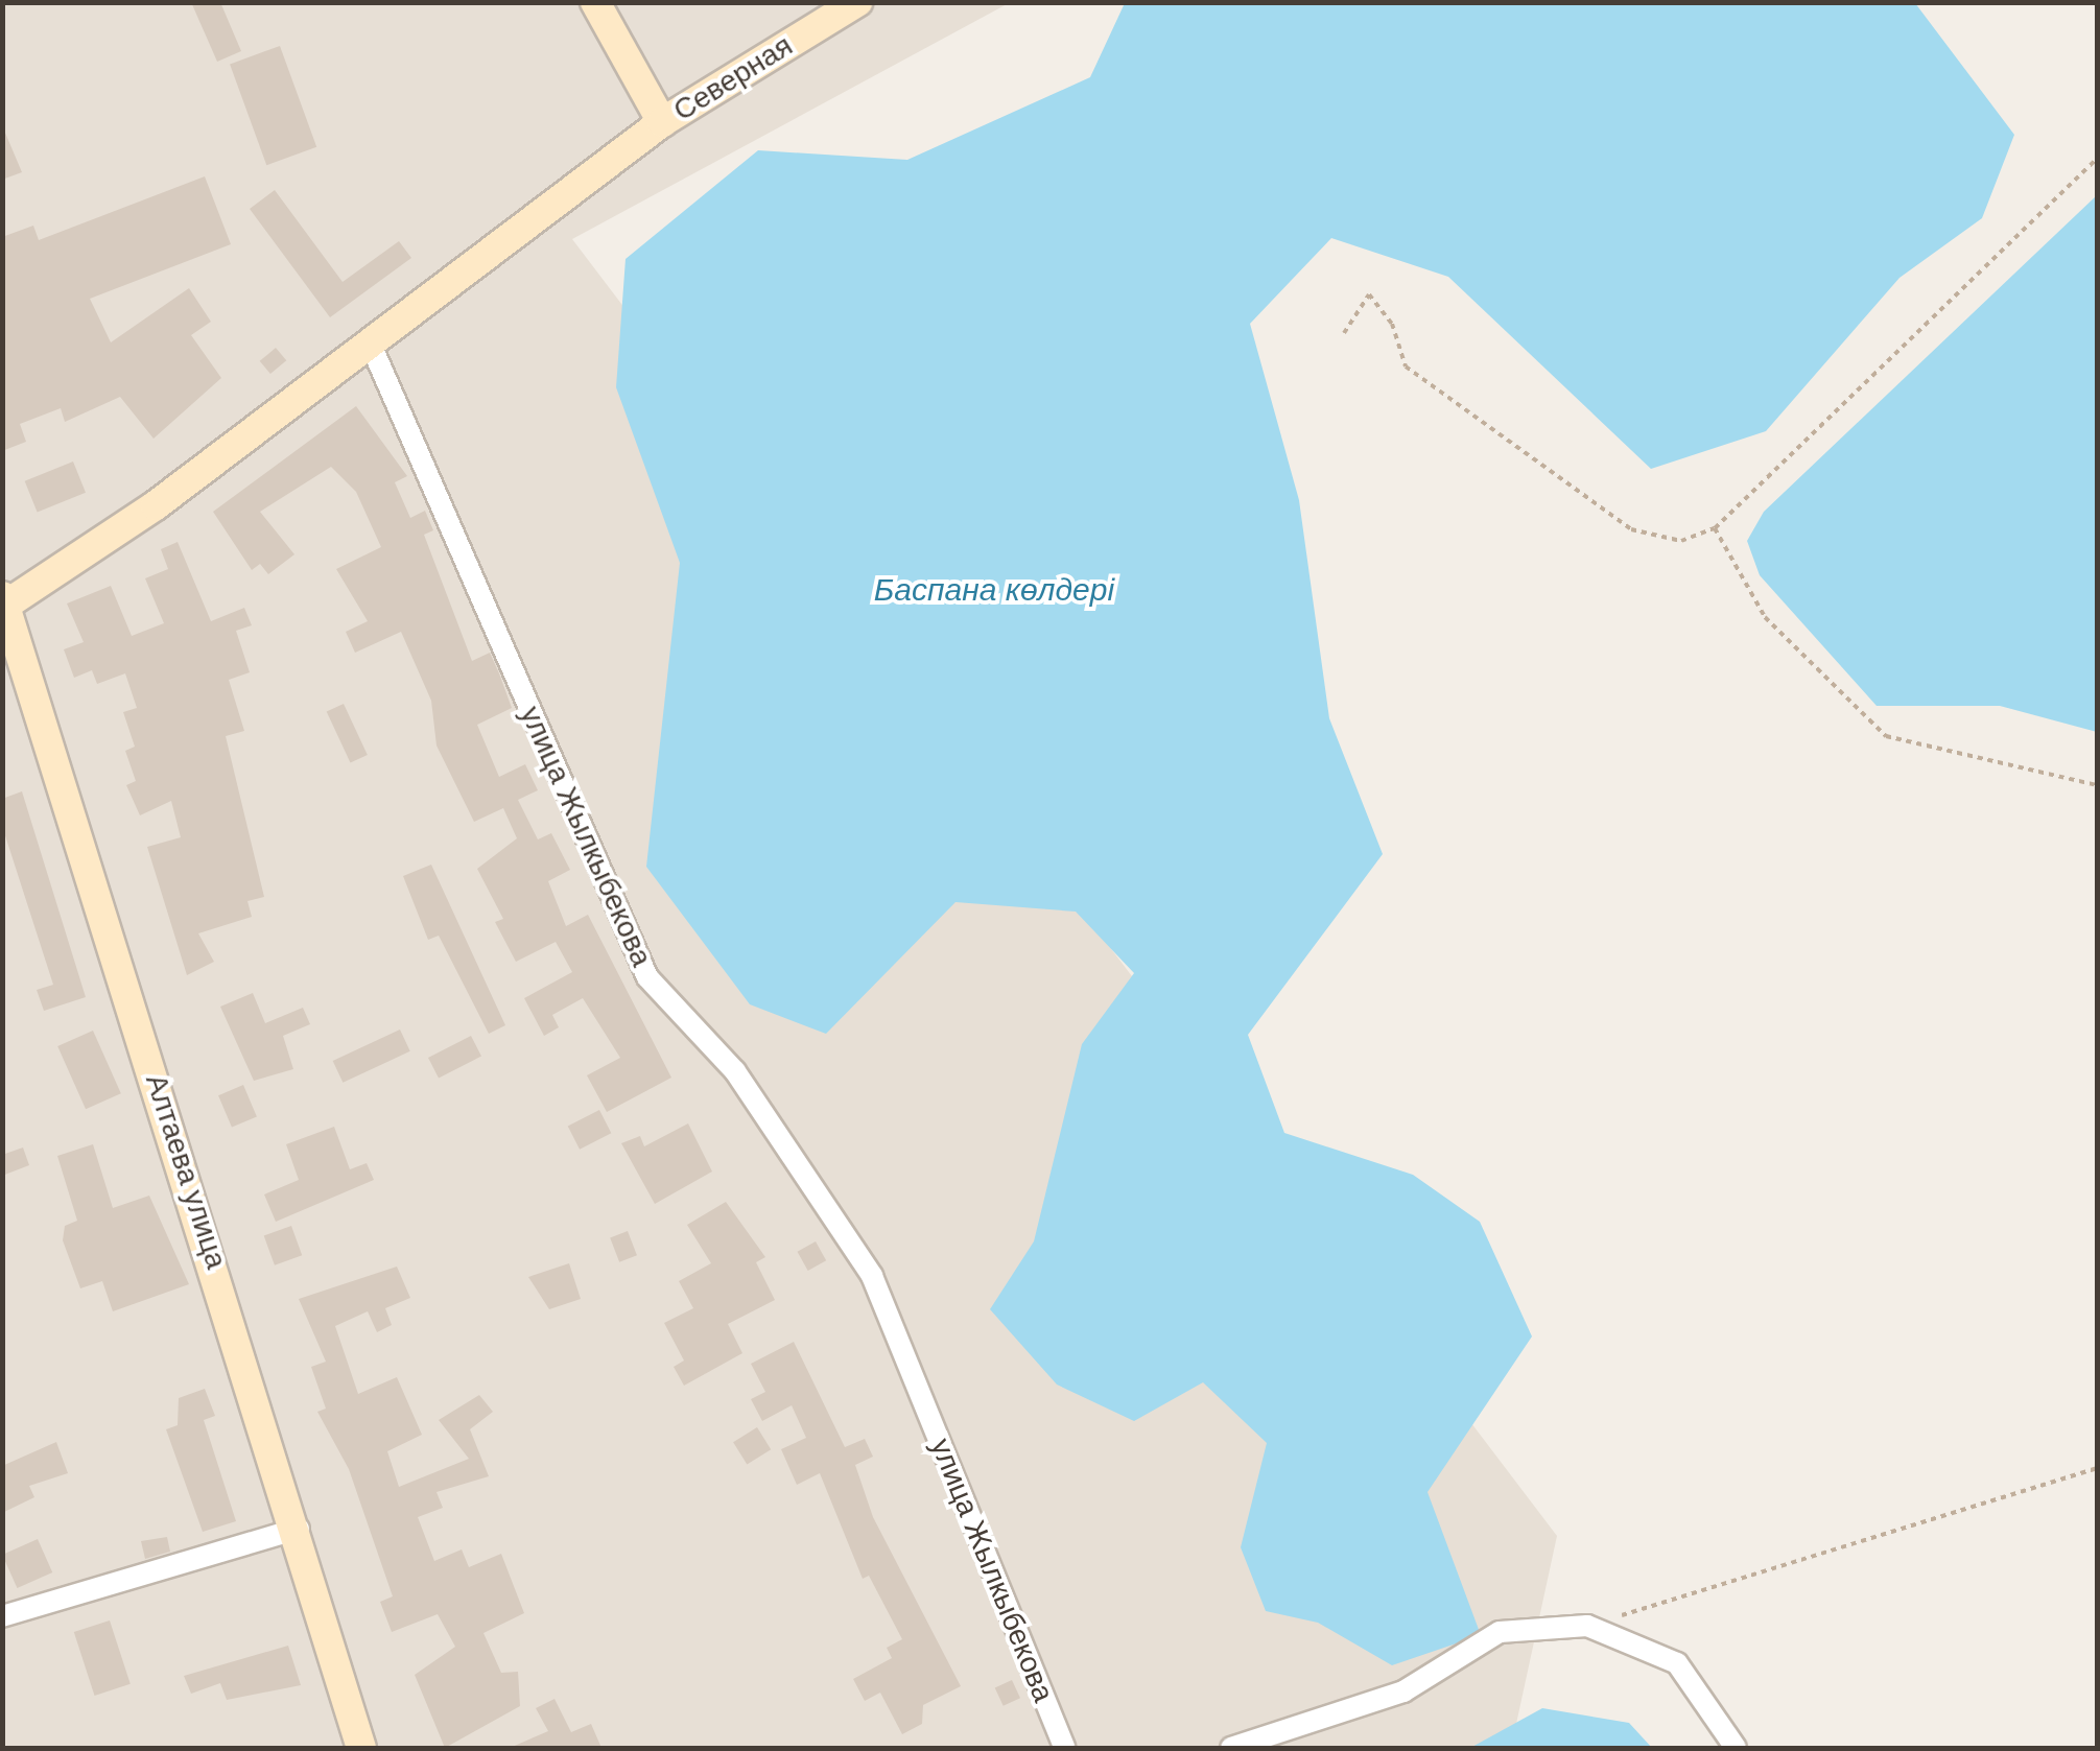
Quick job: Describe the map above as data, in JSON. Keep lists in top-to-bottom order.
{
  "streets": {
    "street": ["Северная", "улица Жылкыбекова", "Алтаева улица"]
  },
  "crossings": [
    ["Северная", "улица Жылкыбекова"],
    ["Северная", "Алтаева улица"]
  ],
  "water": ["Баспана көлдері"]
}
